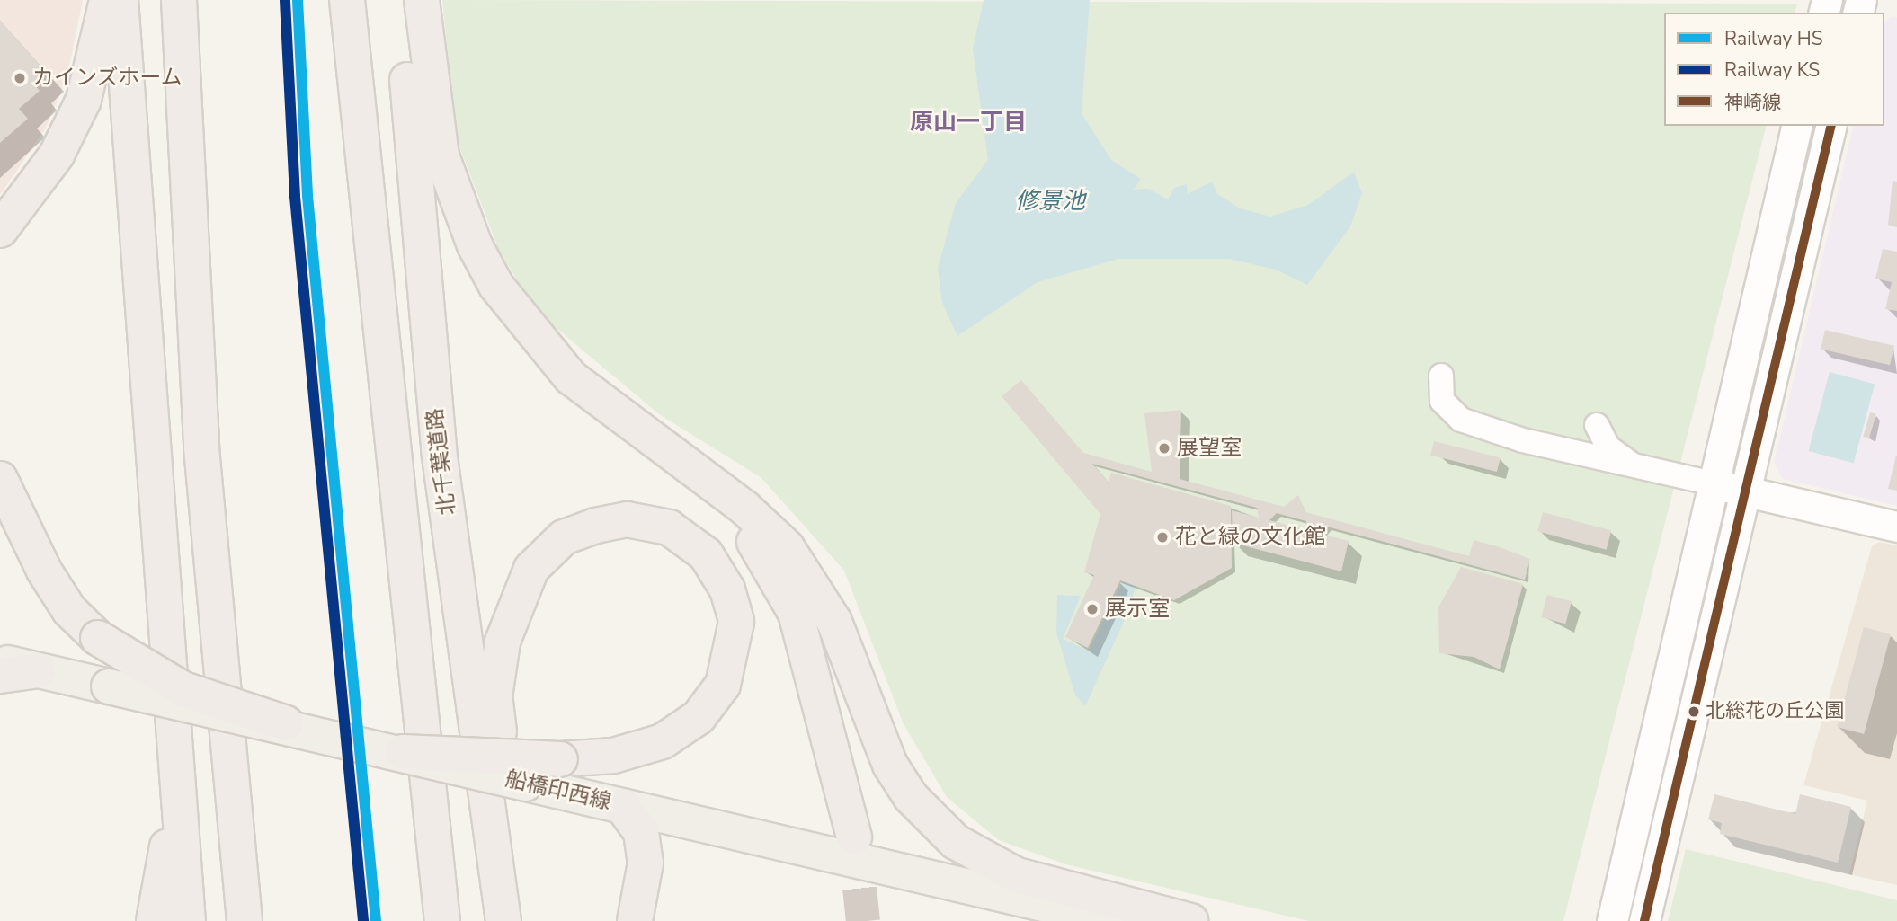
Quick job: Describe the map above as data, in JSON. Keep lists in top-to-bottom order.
{
  "streets": {
    "highway": ["北千葉道路"],
    "main road": ["船橋印西線"]
  },
  "districts": ["原山一丁目"],
  "water": ["修景池"],
  "places": [
    "カインズホーム",
    "展望室",
    "花と緑の文化館",
    "展示室",
    "北総花の丘公園"
  ],
  "lines": ["rail line HS", "rail line KS", "transit line 神崎線"],
  "legend": ["Railway HS", "Railway KS", "神崎線"]
}
